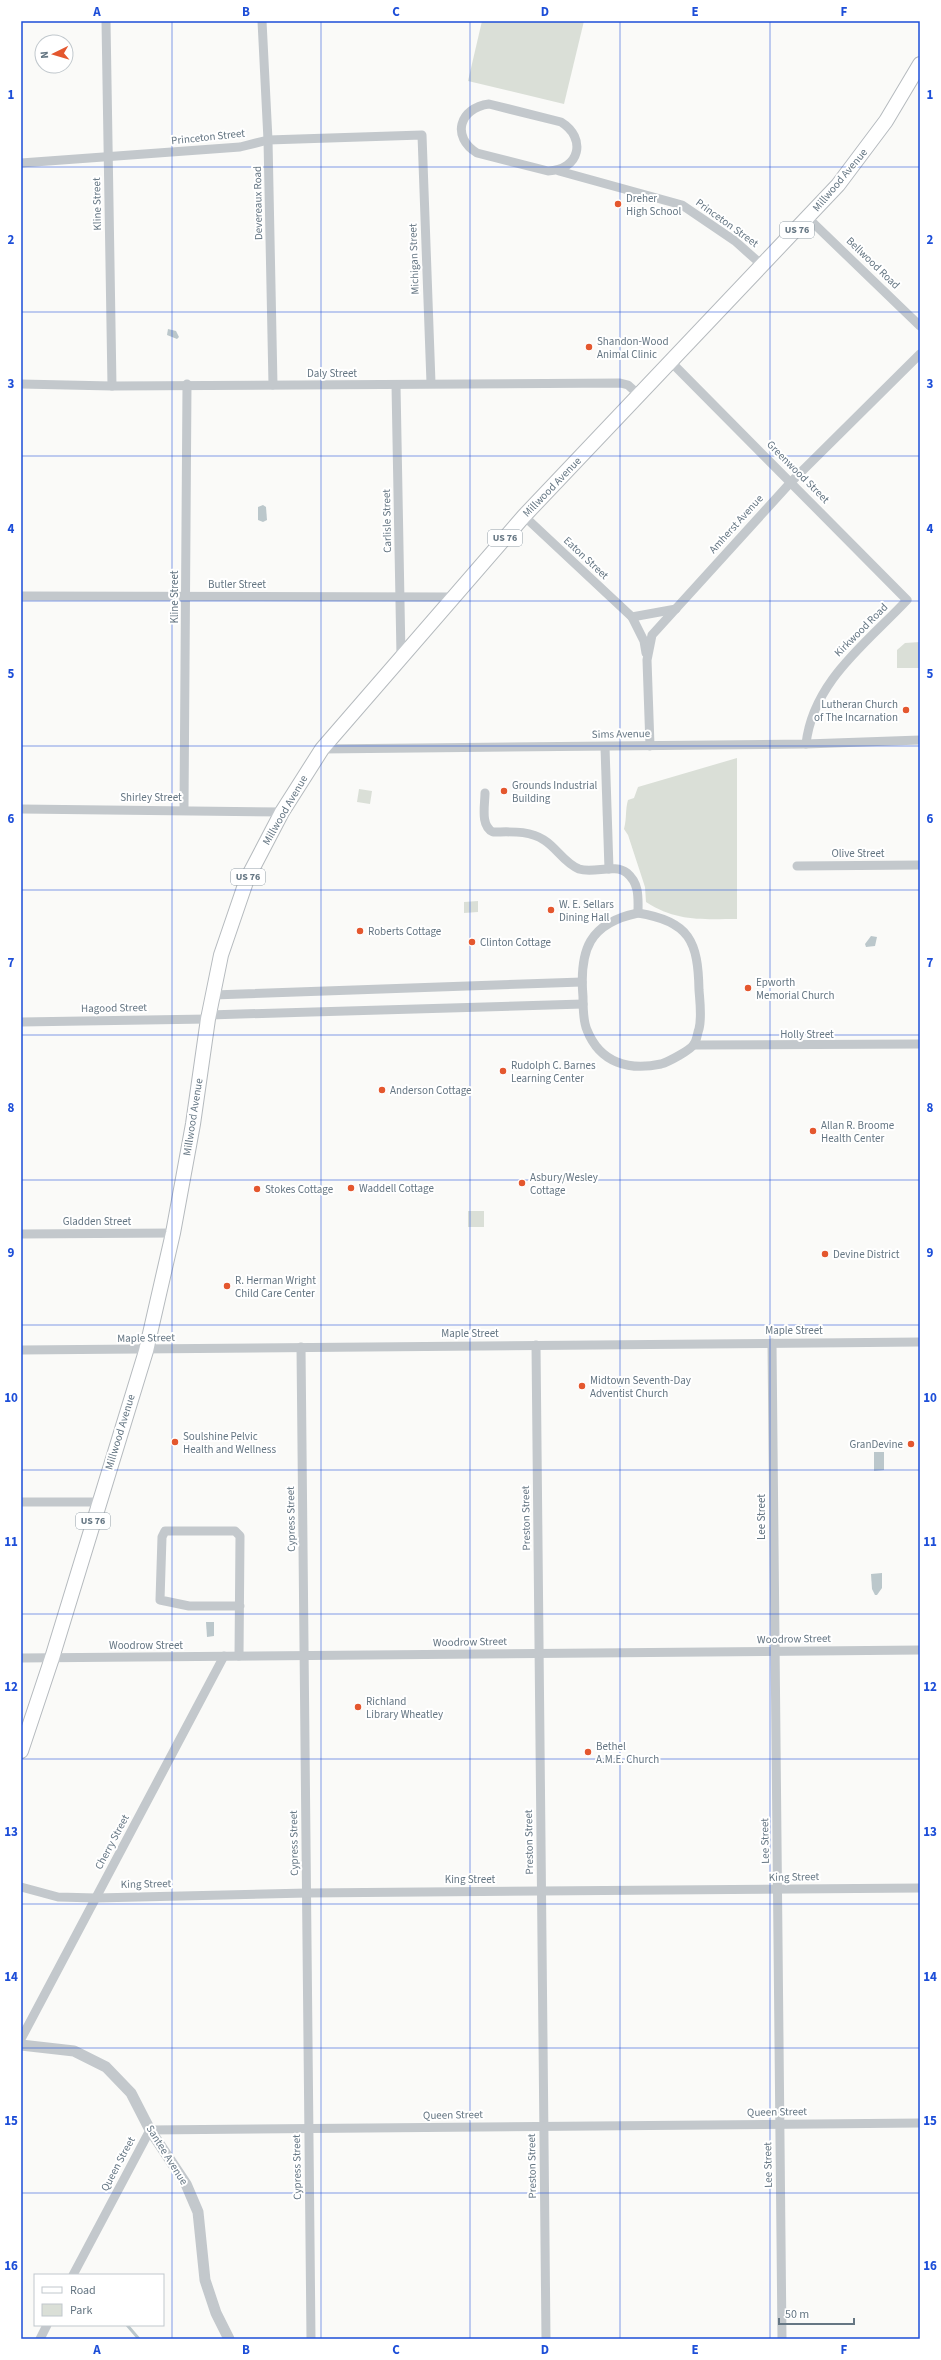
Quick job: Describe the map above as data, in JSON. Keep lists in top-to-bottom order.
{
  "streets": {
    "main road": ["Millwood Avenue", "US 76"],
    "street": [
      "Princeton Street",
      "Devereaux Road",
      "Kline Street",
      "Michigan Street",
      "Bellwood Road",
      "Daly Street",
      "Greenwood Street",
      "Carlisle Street",
      "Amherst Avenue",
      "Eaton Street",
      "Butler Street",
      "Kirkwood Road",
      "Sims Avenue",
      "Shirley Street",
      "Olive Street",
      "Hagood Street",
      "Holly Street",
      "Gladden Street",
      "Maple Street",
      "Lee Street",
      "Preston Street",
      "Cypress Street",
      "Woodrow Street",
      "Cherry Street",
      "King Street",
      "Queen Street",
      "Santee Avenue"
    ]
  },
  "crossings": [
    ["Princeton Street", "Millwood Avenue"],
    ["Princeton Street", "Devereaux Road"],
    ["Princeton Street", "Kline Street"],
    ["Princeton Street", "Michigan Street"],
    ["Millwood Avenue", "Bellwood Road"],
    ["Millwood Avenue", "Daly Street"],
    ["Millwood Avenue", "Greenwood Street"],
    ["Millwood Avenue", "Carlisle Street"],
    ["Millwood Avenue", "Eaton Street"],
    ["Millwood Avenue", "Butler Street"],
    ["Millwood Avenue", "Sims Avenue"],
    ["Millwood Avenue", "Shirley Street"],
    ["Millwood Avenue", "Hagood Street"],
    ["Millwood Avenue", "Gladden Street"],
    ["Millwood Avenue", "Maple Street"],
    ["Millwood Avenue", "Woodrow Street"],
    ["Devereaux Road", "Daly Street"],
    ["Kline Street", "Daly Street"],
    ["Kline Street", "Butler Street"],
    ["Kline Street", "Shirley Street"],
    ["Michigan Street", "Daly Street"],
    ["Daly Street", "Carlisle Street"],
    ["Greenwood Street", "Amherst Avenue"],
    ["Greenwood Street", "Kirkwood Road"],
    ["Carlisle Street", "Butler Street"],
    ["Amherst Avenue", "Sims Avenue"],
    ["Kirkwood Road", "Sims Avenue"],
    ["Hagood Street", "Holly Street"],
    ["Maple Street", "Lee Street"],
    ["Maple Street", "Preston Street"],
    ["Maple Street", "Cypress Street"],
    ["Lee Street", "Woodrow Street"],
    ["Lee Street", "King Street"],
    ["Lee Street", "Queen Street"],
    ["Preston Street", "Woodrow Street"],
    ["Preston Street", "King Street"],
    ["Preston Street", "Queen Street"],
    ["Cypress Street", "Woodrow Street"],
    ["Cypress Street", "King Street"],
    ["Cypress Street", "Queen Street"],
    ["Woodrow Street", "Cherry Street"],
    ["Cherry Street", "King Street"],
    ["Queen Street", "Santee Avenue"]
  ],
  "places": [
    "Dreher High School",
    "Shandon-Wood Animal Clinic",
    "Lutheran Church of The Incarnation",
    "Grounds Industrial Building",
    "W. E. Sellars Dining Hall",
    "Roberts Cottage",
    "Clinton Cottage",
    "Epworth Memorial Church",
    "Rudolph C. Barnes Learning Center",
    "Anderson Cottage",
    "Allan R. Broome Health Center",
    "Asbury/Wesley Cottage",
    "Waddell Cottage",
    "Stokes Cottage",
    "Devine District",
    "R. Herman Wright Child Care Center",
    "Midtown Seventh-Day Adventist Church",
    "Soulshine Pelvic Health and Wellness",
    "GranDevine",
    "Richland Library Wheatley",
    "Bethel A.M.E. Church"
  ],
  "legend": ["Road", "Park"],
  "scale_bar": "50 m",
  "north": "left",
  "grid": {
    "columns": [
      "A",
      "B",
      "C",
      "D",
      "E",
      "F"
    ],
    "rows": [
      "1",
      "2",
      "3",
      "4",
      "5",
      "6",
      "7",
      "8",
      "9",
      "10",
      "11",
      "12",
      "13",
      "14",
      "15",
      "16"
    ]
  }
}
